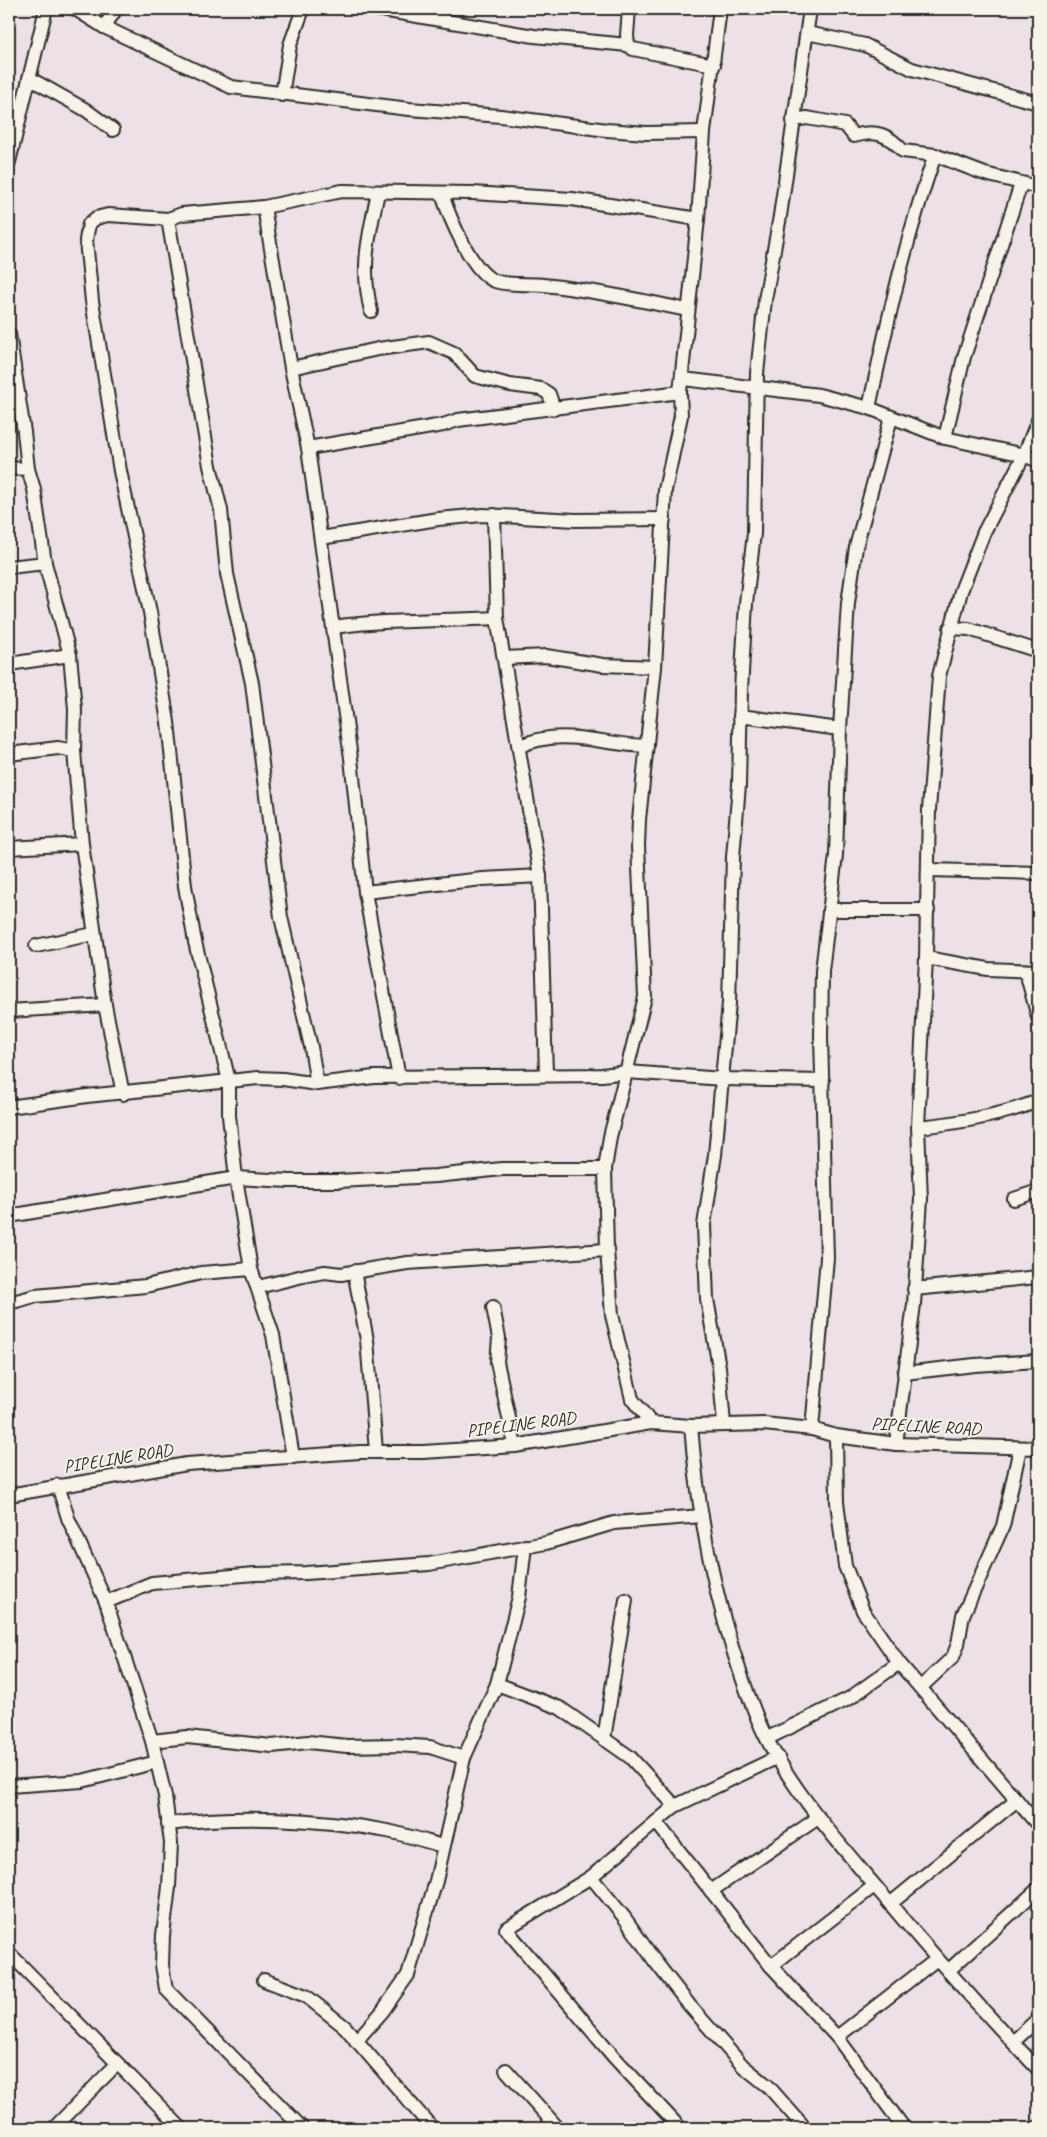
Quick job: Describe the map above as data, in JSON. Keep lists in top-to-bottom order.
{
  "streets": {
    "street": ["PIPELINE ROAD"]
  }
}
